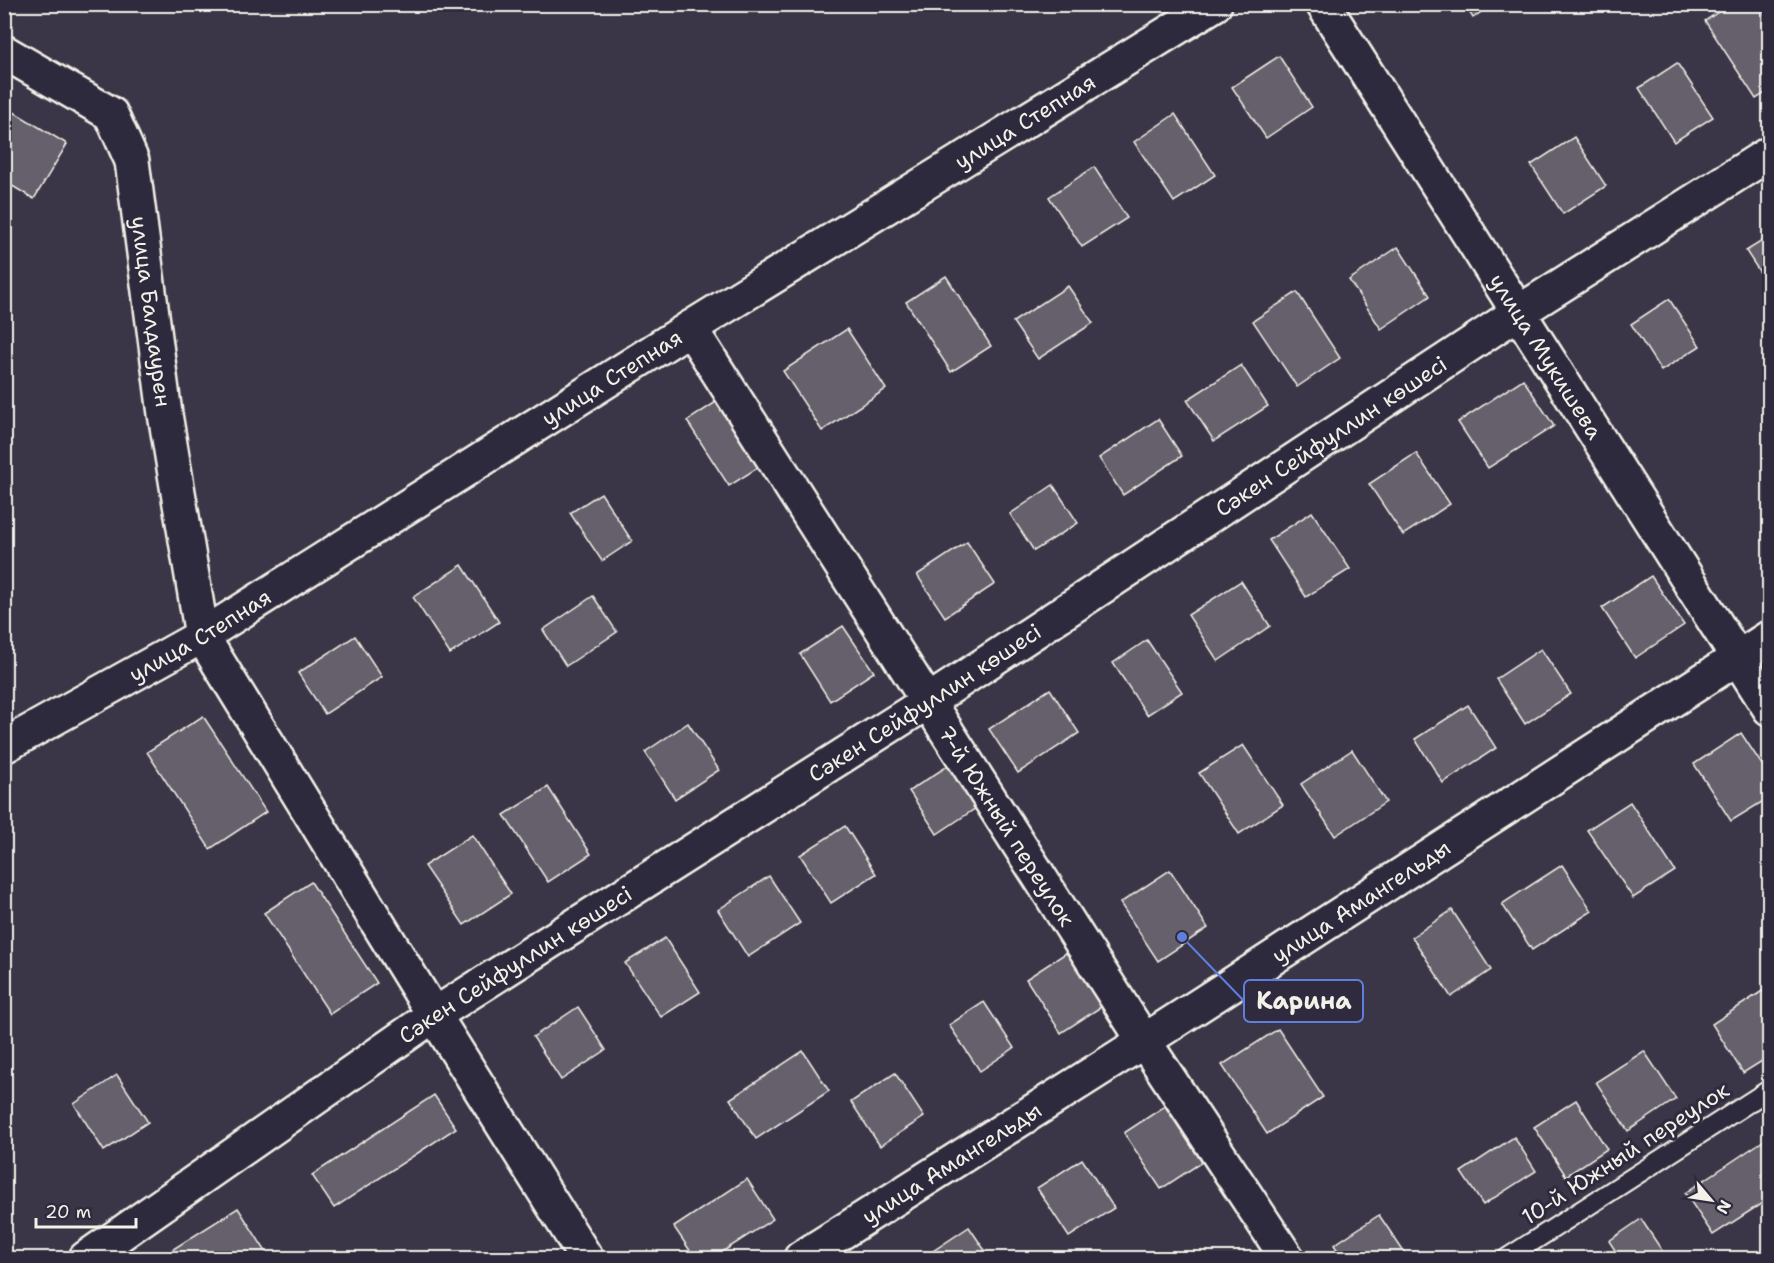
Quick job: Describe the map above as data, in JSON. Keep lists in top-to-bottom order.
{
  "streets": {
    "street": [
      "улица Степная",
      "улица Балдаурен",
      "улица Мукишева",
      "Сәкен Сейфуллин көшесі",
      "7-й Южный переулок",
      "улица Амангельды"
    ],
    "lane": ["10-й Южный переулок"]
  },
  "crossings": [
    ["улица Степная", "улица Балдаурен"],
    ["улица Степная", "7-й Южный переулок"],
    ["улица Мукишева", "Сәкен Сейфуллин көшесі"],
    ["улица Мукишева", "улица Амангельды"],
    ["Сәкен Сейфуллин көшесі", "7-й Южный переулок"],
    ["7-й Южный переулок", "улица Амангельды"]
  ],
  "places": ["Карина"],
  "scale_bar": "20 m",
  "north": "bottom right"
}
